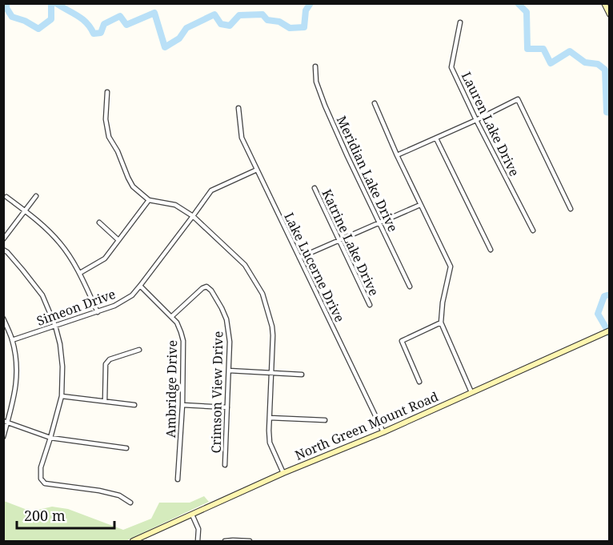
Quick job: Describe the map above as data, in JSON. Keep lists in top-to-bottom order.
{
  "streets": {
    "street": [
      "Lauren Lake Drive",
      "Meridian Lake Drive",
      "Katrine Lake Drive",
      "Lake Lucerne Drive",
      "Simeon Drive",
      "Ambridge Drive",
      "Crimson View Drive",
      "North Green Mount Road"
    ]
  },
  "crossings": [
    ["Lake Lucerne Drive", "Simeon Drive"],
    ["Lake Lucerne Drive", "North Green Mount Road"],
    ["Simeon Drive", "Ambridge Drive"],
    ["Ambridge Drive", "Crimson View Drive"]
  ],
  "scale_bar": "200 m"
}
